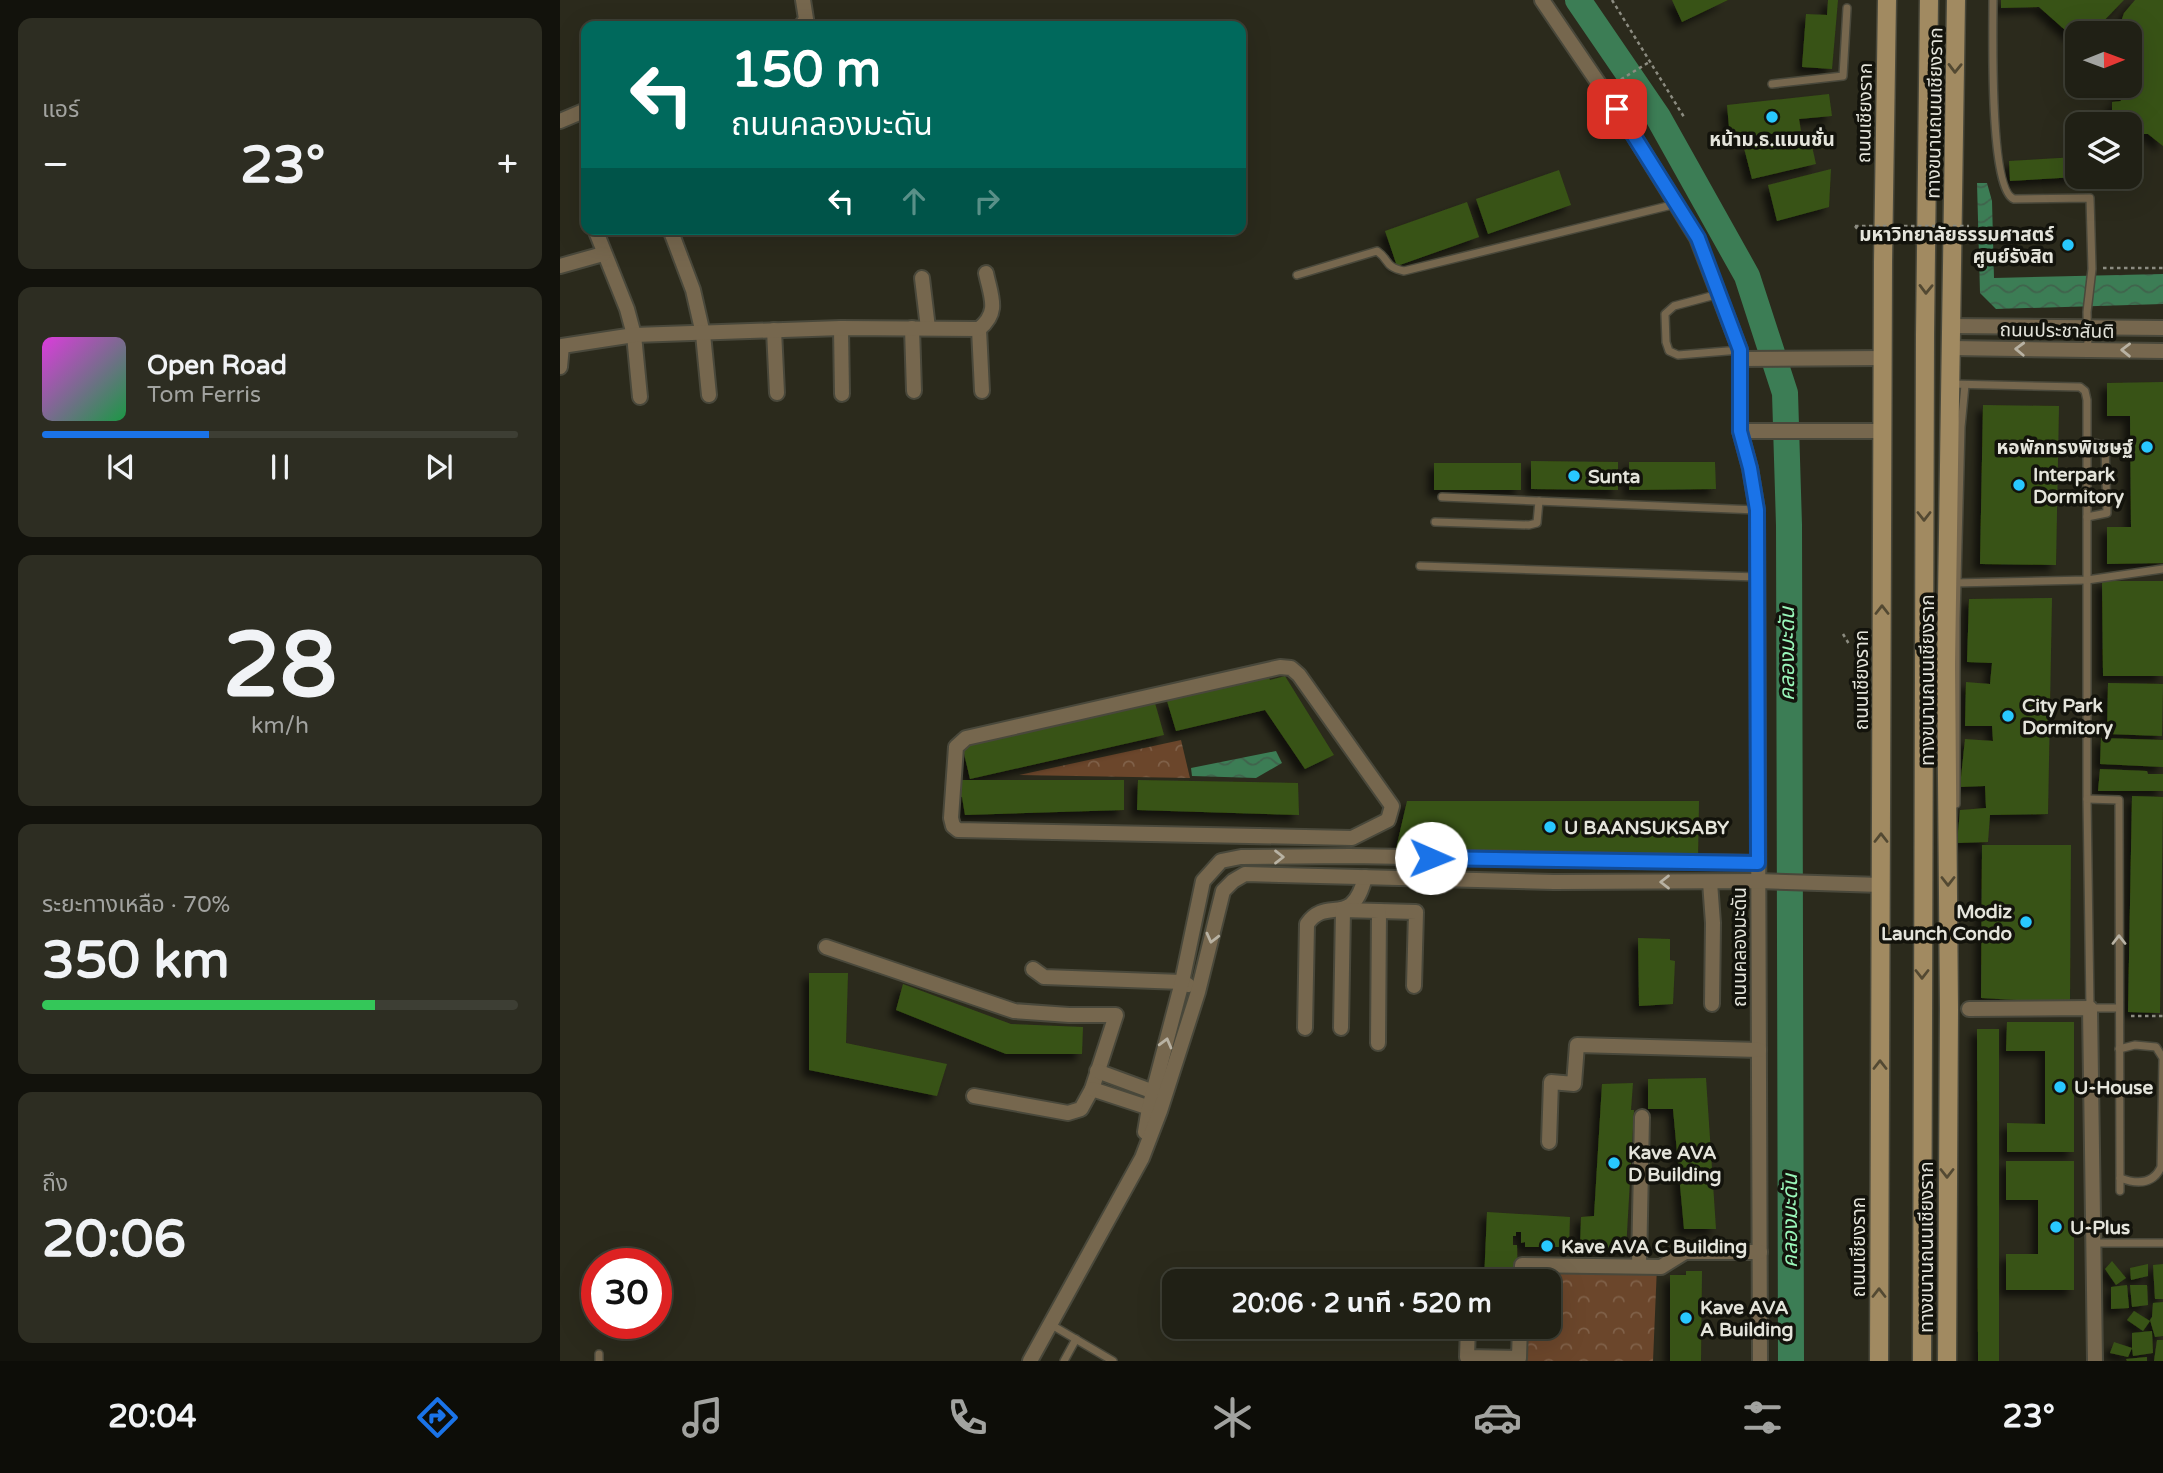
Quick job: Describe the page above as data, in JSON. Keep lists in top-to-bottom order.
{
  "streets": {
    "main road": ["ถนนเชียงราก", "ทางขนานถนนเชียงราก"],
    "street": ["ถนนประชาสันติ", "ถนนคลองมะดัน"]
  },
  "crossings": [
    ["ทางขนานถนนเชียงราก", "ถนนประชาสันติ"]
  ],
  "water": ["คลองมะดัน"],
  "places": [
    "หน้าม.ธ.แมนชั่น",
    "มหาวิทยาลัยธรรมศาสตร์ ศูนย์รังสิต",
    "หอพักทรงพิเชษฐ์",
    "Sunta",
    "Interpark Dormitory",
    "City Park Dormitory",
    "U BAANSUKSABY",
    "Modiz Launch Condo",
    "U-House",
    "Kave AVA D Building",
    "U-Plus",
    "Kave AVA C Building",
    "Kave AVA A Building"
  ],
  "north": "right",
  "page": {
    "tile": [
      "แอร์",
      ["28", "km/h"],
      ["ระยะทางเหลือ · 70%", "350 km"],
      ["ถึง", "20:06"]
    ],
    "turn": ["150 m", "ถนนคลองมะดัน"],
    "heat": ["−", "23°", "+"],
    "song": ["Open Road", "Tom Ferris"],
    "limit": "30",
    "trip": "20:06 · 2 นาที · 520 m",
    "tabs": ["20:04", "23°"]
  }
}
